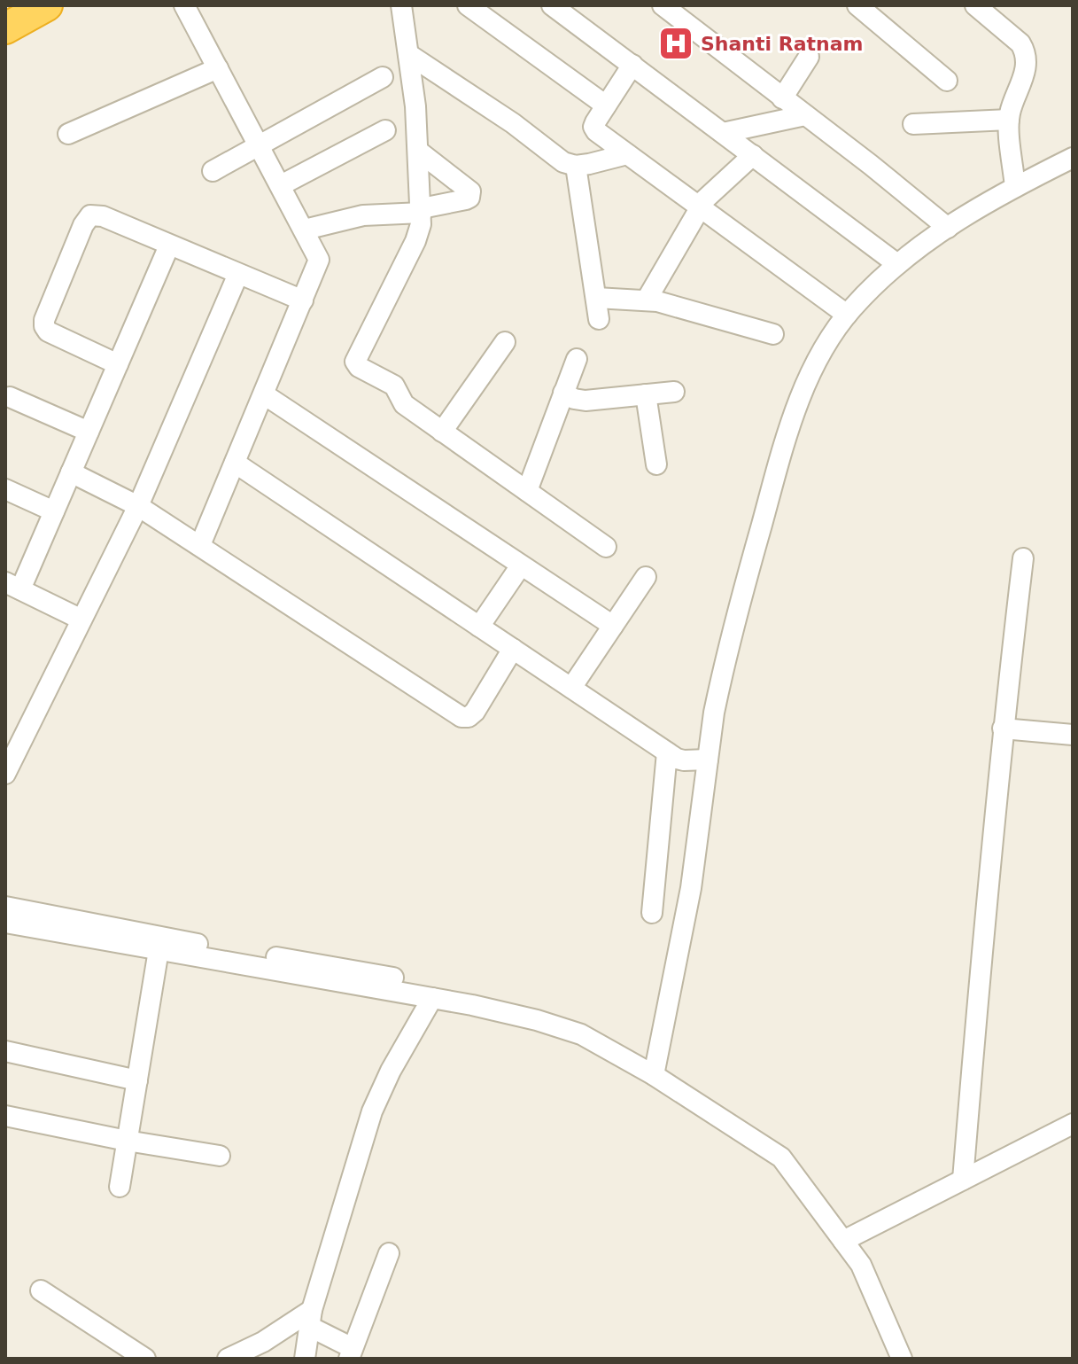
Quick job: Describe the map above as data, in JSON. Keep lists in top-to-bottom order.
{
  "places": {
    "hospital": ["Shanti Ratnam"]
  }
}
